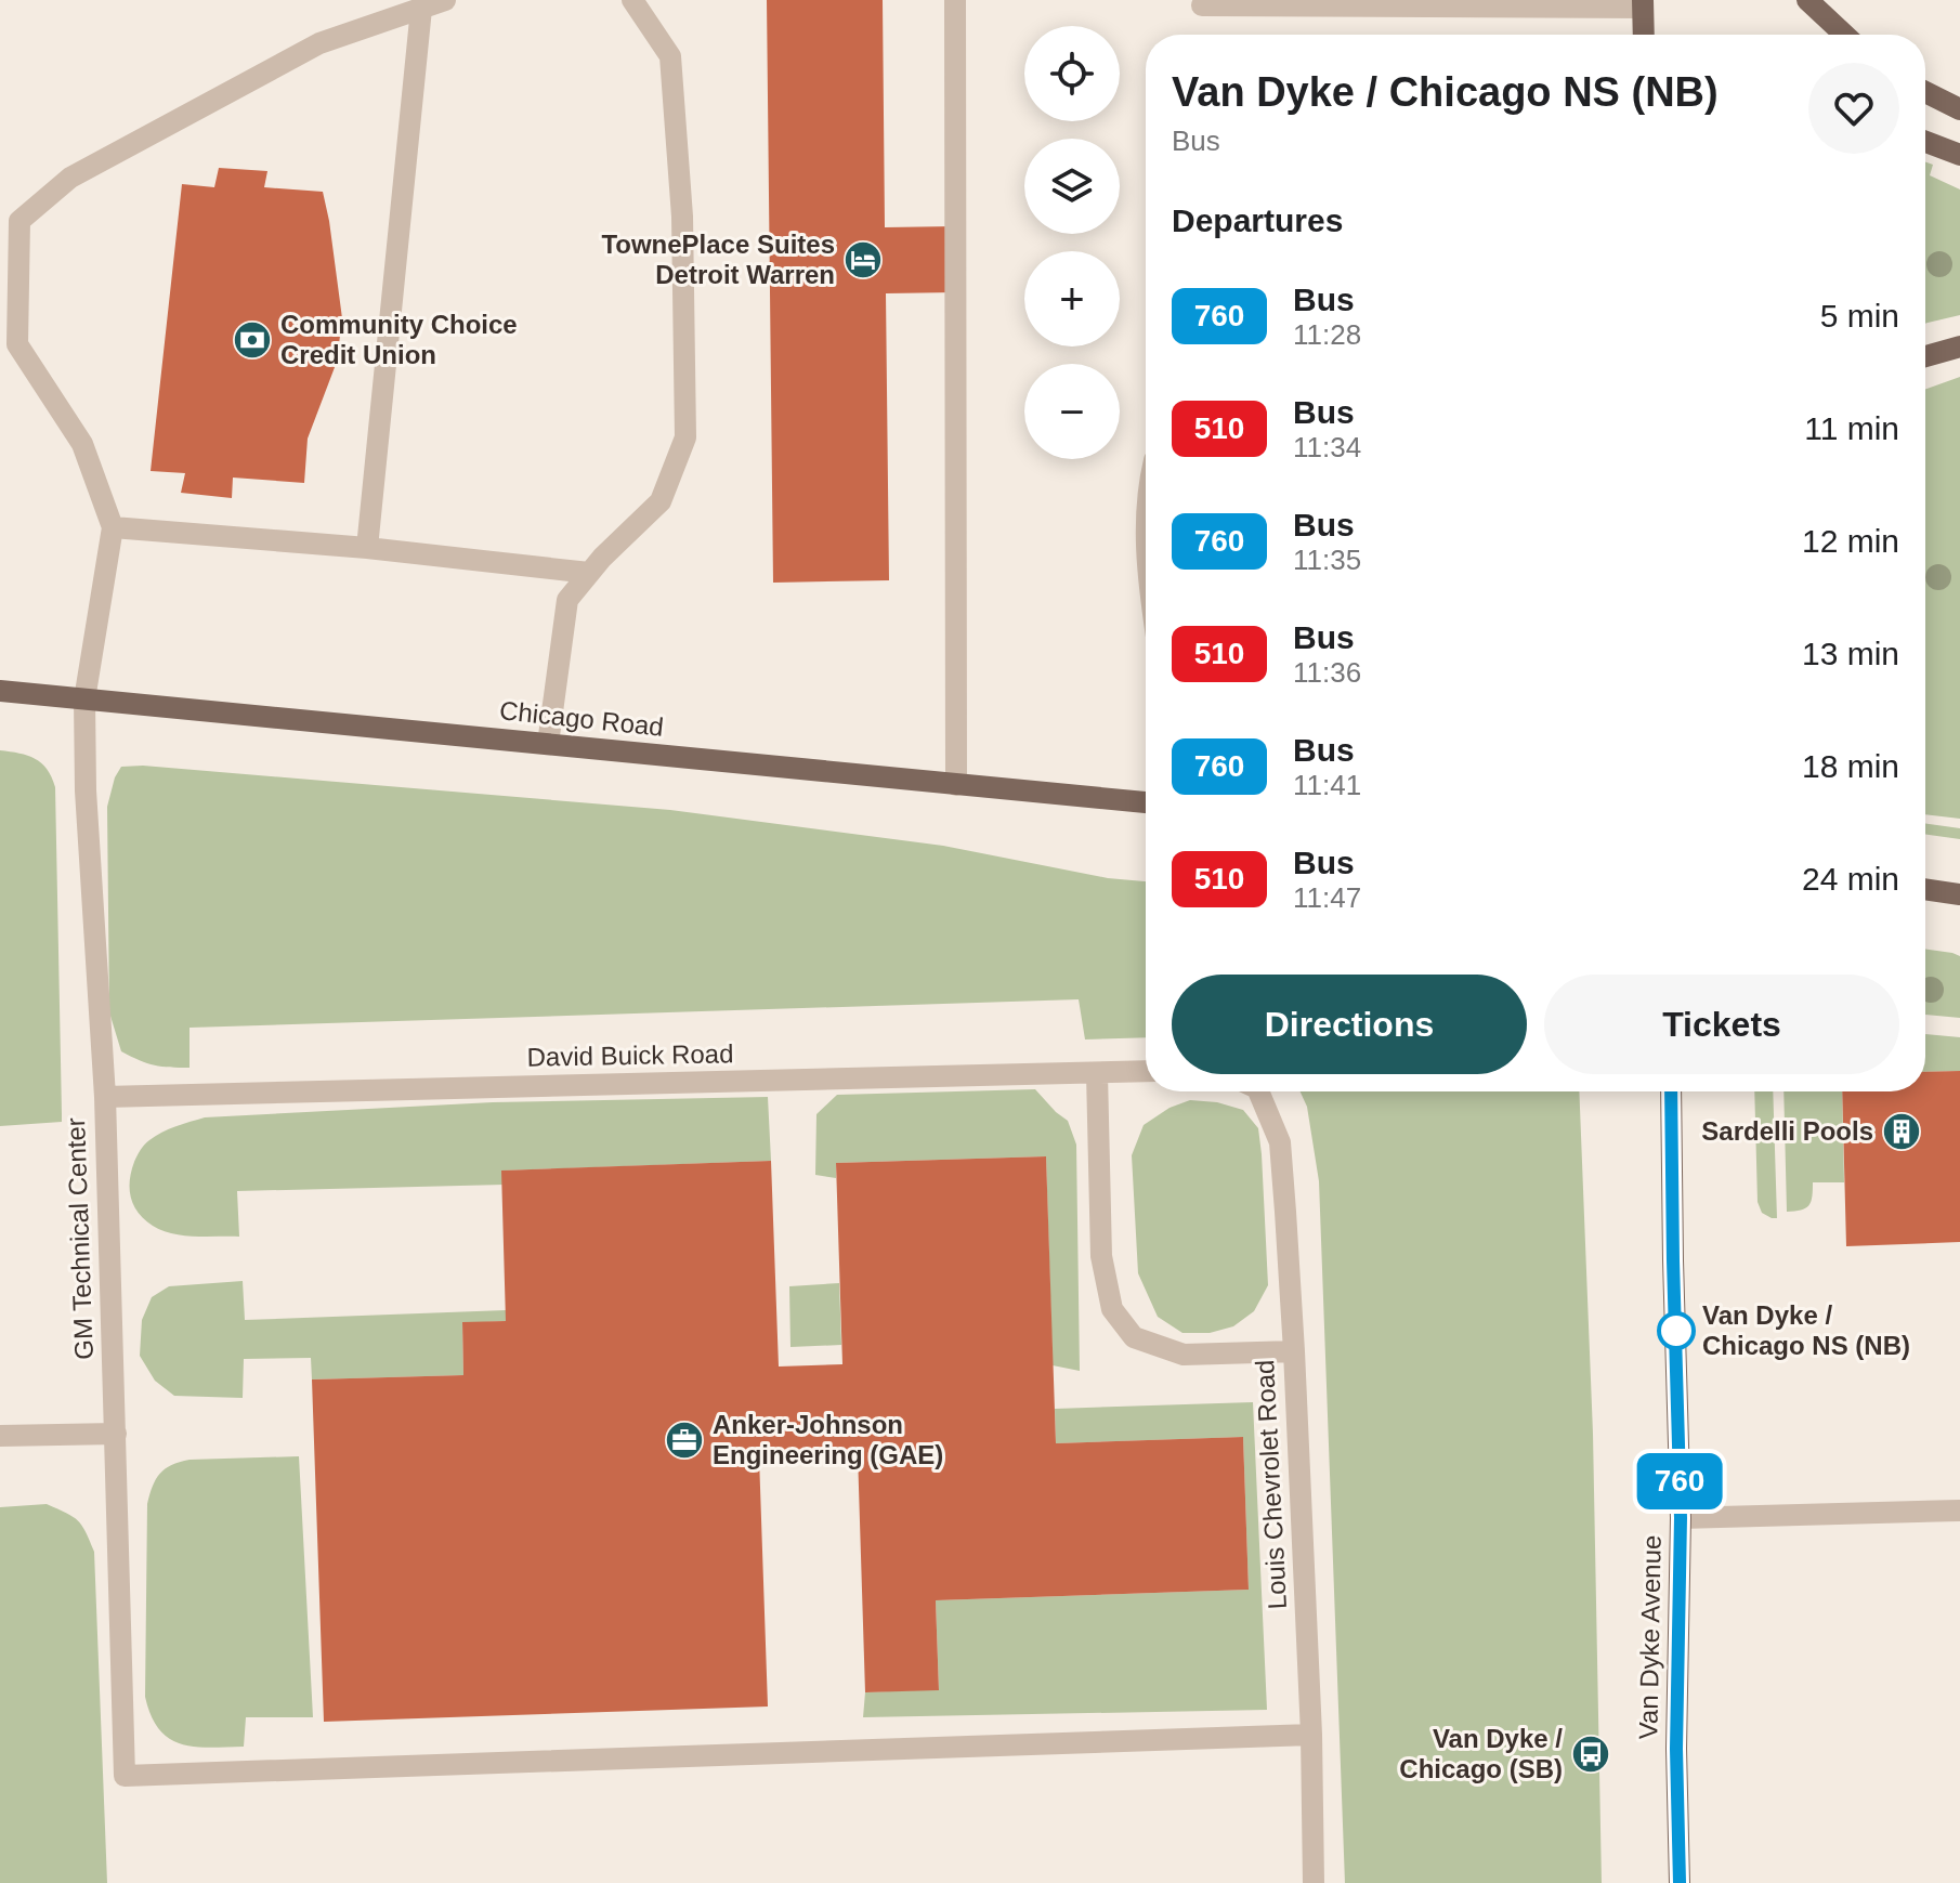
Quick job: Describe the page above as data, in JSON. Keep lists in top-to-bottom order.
{
  "streets": {
    "main road": ["Chicago Road", "Van Dyke Avenue"],
    "lane": ["David Buick Road", "GM Technical Center", "Louis Chevrolet Road"]
  },
  "crossings": [
    ["Chicago Road", "GM Technical Center"],
    ["David Buick Road", "GM Technical Center"],
    ["GM Technical Center", "Louis Chevrolet Road"]
  ],
  "places": {
    "hotel": ["TownePlace Suites Detroit Warren"],
    "bank": ["Community Choice Credit Union"],
    "building": ["Sardelli Pools"],
    "other": ["Van Dyke / Chicago NS (NB)"],
    "office": ["Anker-Johnson Engineering (GAE)"],
    "bus stop": ["Van Dyke / Chicago (SB)"]
  },
  "lines": ["bus line 760"],
  "page": {
    "on_map": "760",
    "map_buttons": ["+", "−"],
    "heading": [
      ["Van Dyke / Chicago NS (NB)", "Bus"],
      "Departures"
    ],
    "list": [
      {
        "mark": "760",
        "name": "Bus",
        "note": "11:28",
        "value": "5 min"
      },
      {
        "mark": "510",
        "name": "Bus",
        "note": "11:34",
        "value": "11 min"
      },
      {
        "mark": "760",
        "name": "Bus",
        "note": "11:35",
        "value": "12 min"
      },
      {
        "mark": "510",
        "name": "Bus",
        "note": "11:36",
        "value": "13 min"
      },
      {
        "mark": "760",
        "name": "Bus",
        "note": "11:41",
        "value": "18 min"
      },
      {
        "mark": "510",
        "name": "Bus",
        "note": "11:47",
        "value": "24 min"
      }
    ],
    "buttons": ["Directions", "Tickets"]
  }
}
